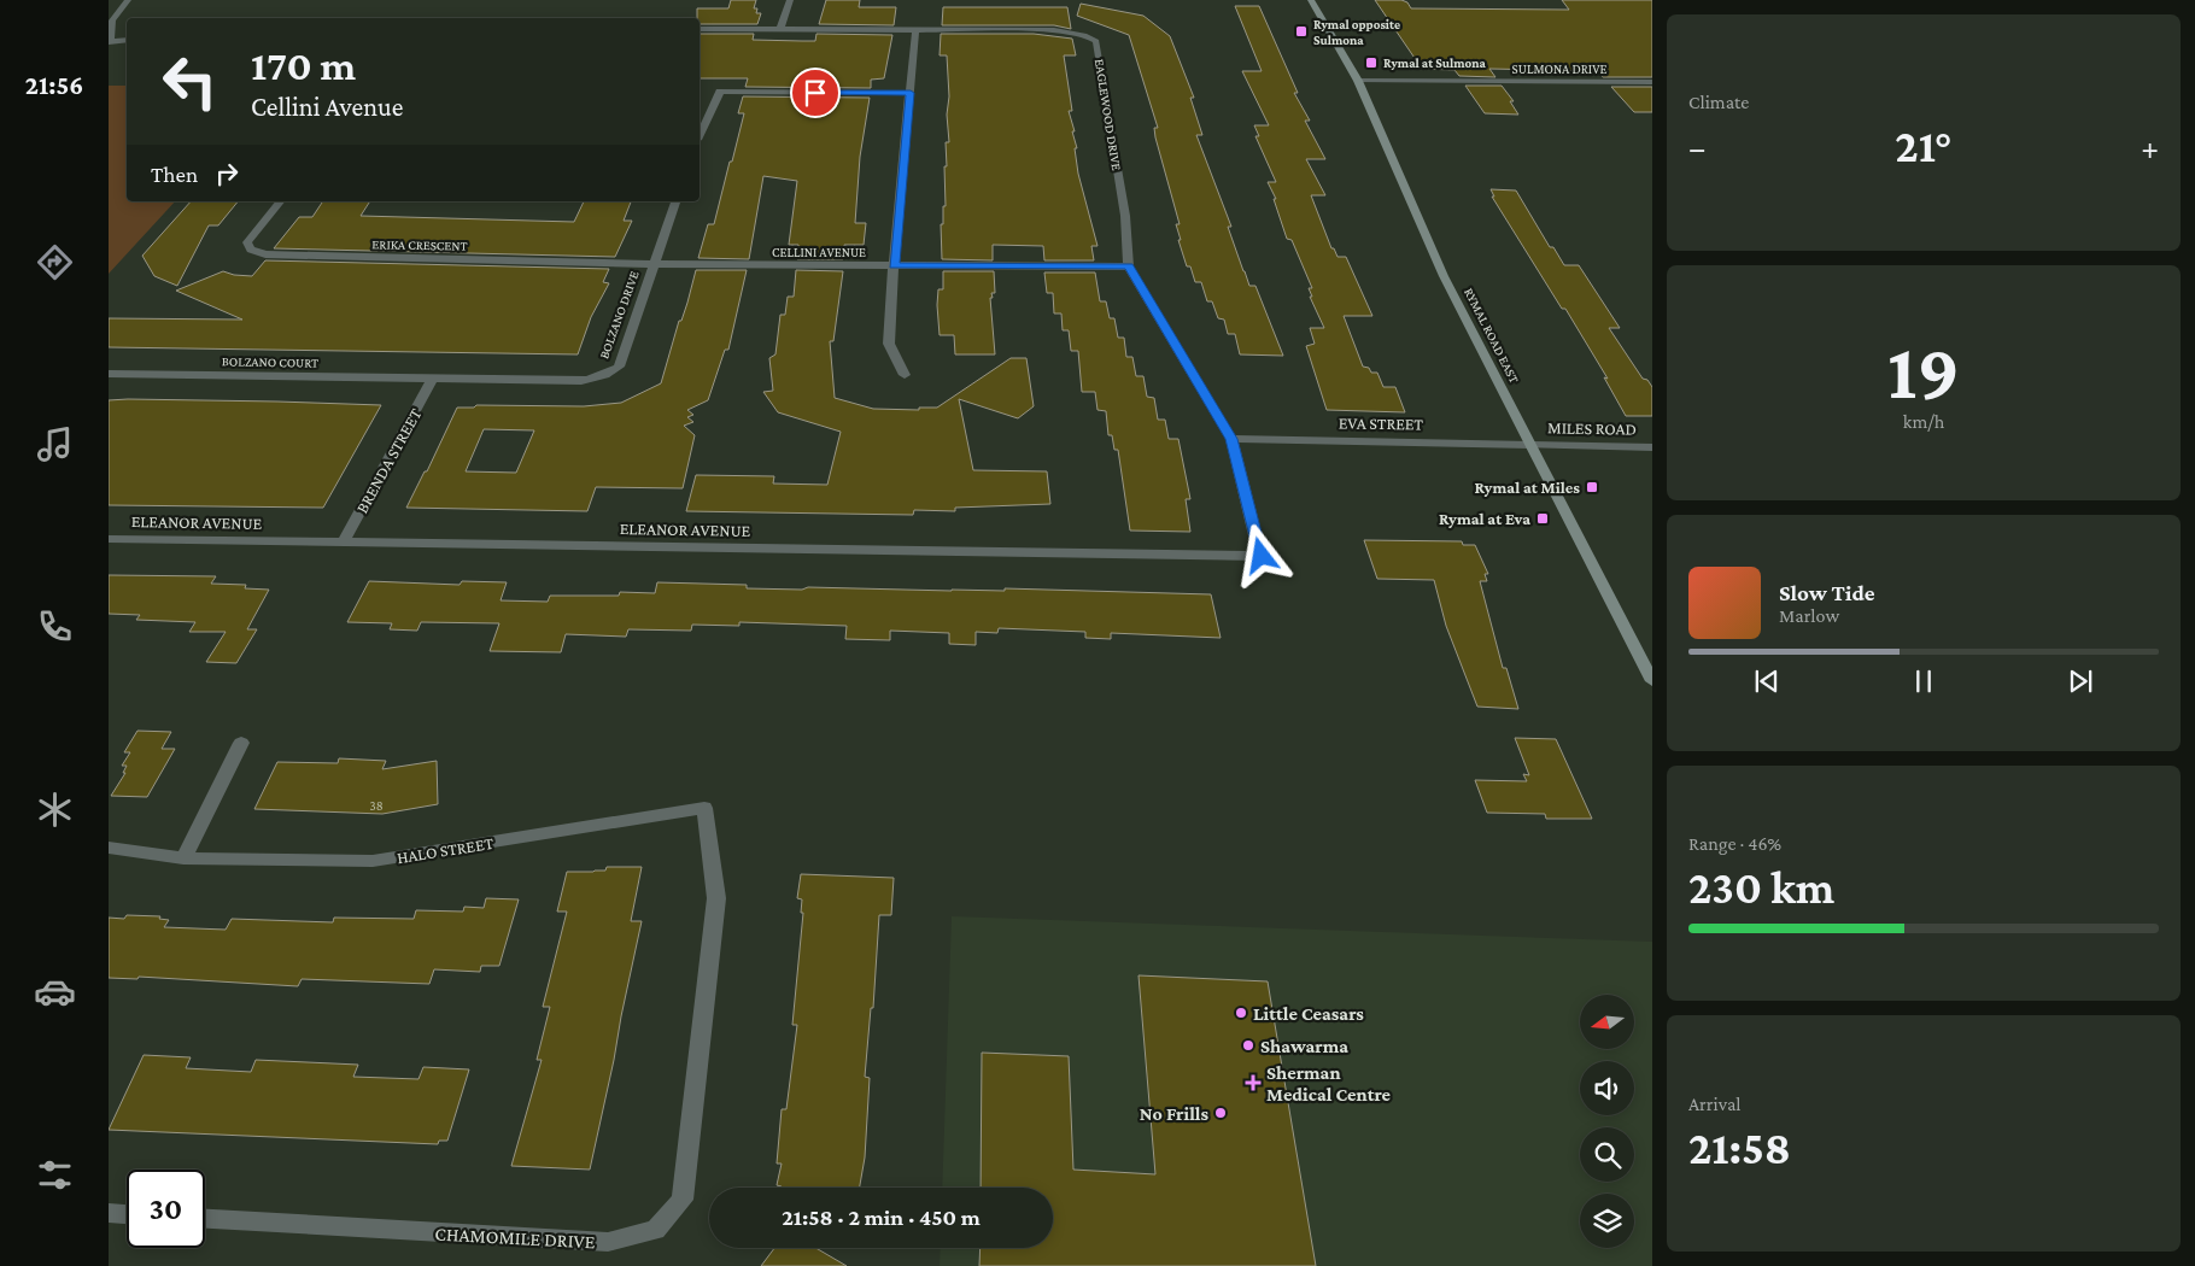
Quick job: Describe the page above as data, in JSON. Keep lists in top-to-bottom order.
{
  "streets": {
    "main road": ["RYMAL ROAD EAST"],
    "street": [
      "SULMONA DRIVE",
      "EAGLEWOOD DRIVE",
      "ERIKA CRESCENT",
      "CELLINI AVENUE",
      "BOLZANO DRIVE",
      "BOLZANO COURT",
      "EVA STREET",
      "MILES ROAD",
      "BRENDA STREET",
      "ELEANOR AVENUE",
      "HALO STREET",
      "CHAMOMILE DRIVE"
    ]
  },
  "crossings": [
    ["SULMONA DRIVE", "RYMAL ROAD EAST"],
    ["EAGLEWOOD DRIVE", "CELLINI AVENUE"],
    ["EAGLEWOOD DRIVE", "EVA STREET"],
    ["EAGLEWOOD DRIVE", "ELEANOR AVENUE"],
    ["ERIKA CRESCENT", "CELLINI AVENUE"],
    ["ERIKA CRESCENT", "BOLZANO DRIVE"],
    ["CELLINI AVENUE", "BOLZANO DRIVE"],
    ["BOLZANO DRIVE", "BOLZANO COURT"],
    ["BOLZANO DRIVE", "BRENDA STREET"],
    ["RYMAL ROAD EAST", "EVA STREET"],
    ["RYMAL ROAD EAST", "MILES ROAD"],
    ["BOLZANO COURT", "BRENDA STREET"],
    ["EVA STREET", "MILES ROAD"],
    ["BRENDA STREET", "ELEANOR AVENUE"],
    ["HALO STREET", "CHAMOMILE DRIVE"]
  ],
  "places": {
    "transit": [
      "Rymal opposite Sulmona",
      "Rymal at Sulmona",
      "Rymal at Miles",
      "Rymal at Eva"
    ],
    "other": ["Little Ceasars", "Shawarma", "No Frills"],
    "health": ["Sherman Medical Centre"]
  },
  "house_numbers": ["38"],
  "north": "left",
  "page": {
    "tabs": "21:56",
    "tile": [
      "Climate",
      ["19", "km/h"],
      ["Range · 46%", "230 km"],
      ["Arrival", "21:58"]
    ],
    "turn": ["170 m", "Cellini Avenue"],
    "heat": ["−", "21°", "+"],
    "then": "Then",
    "song": ["Slow Tide", "Marlow"],
    "limit": "30",
    "trip": "21:58 · 2 min · 450 m"
  }
}
